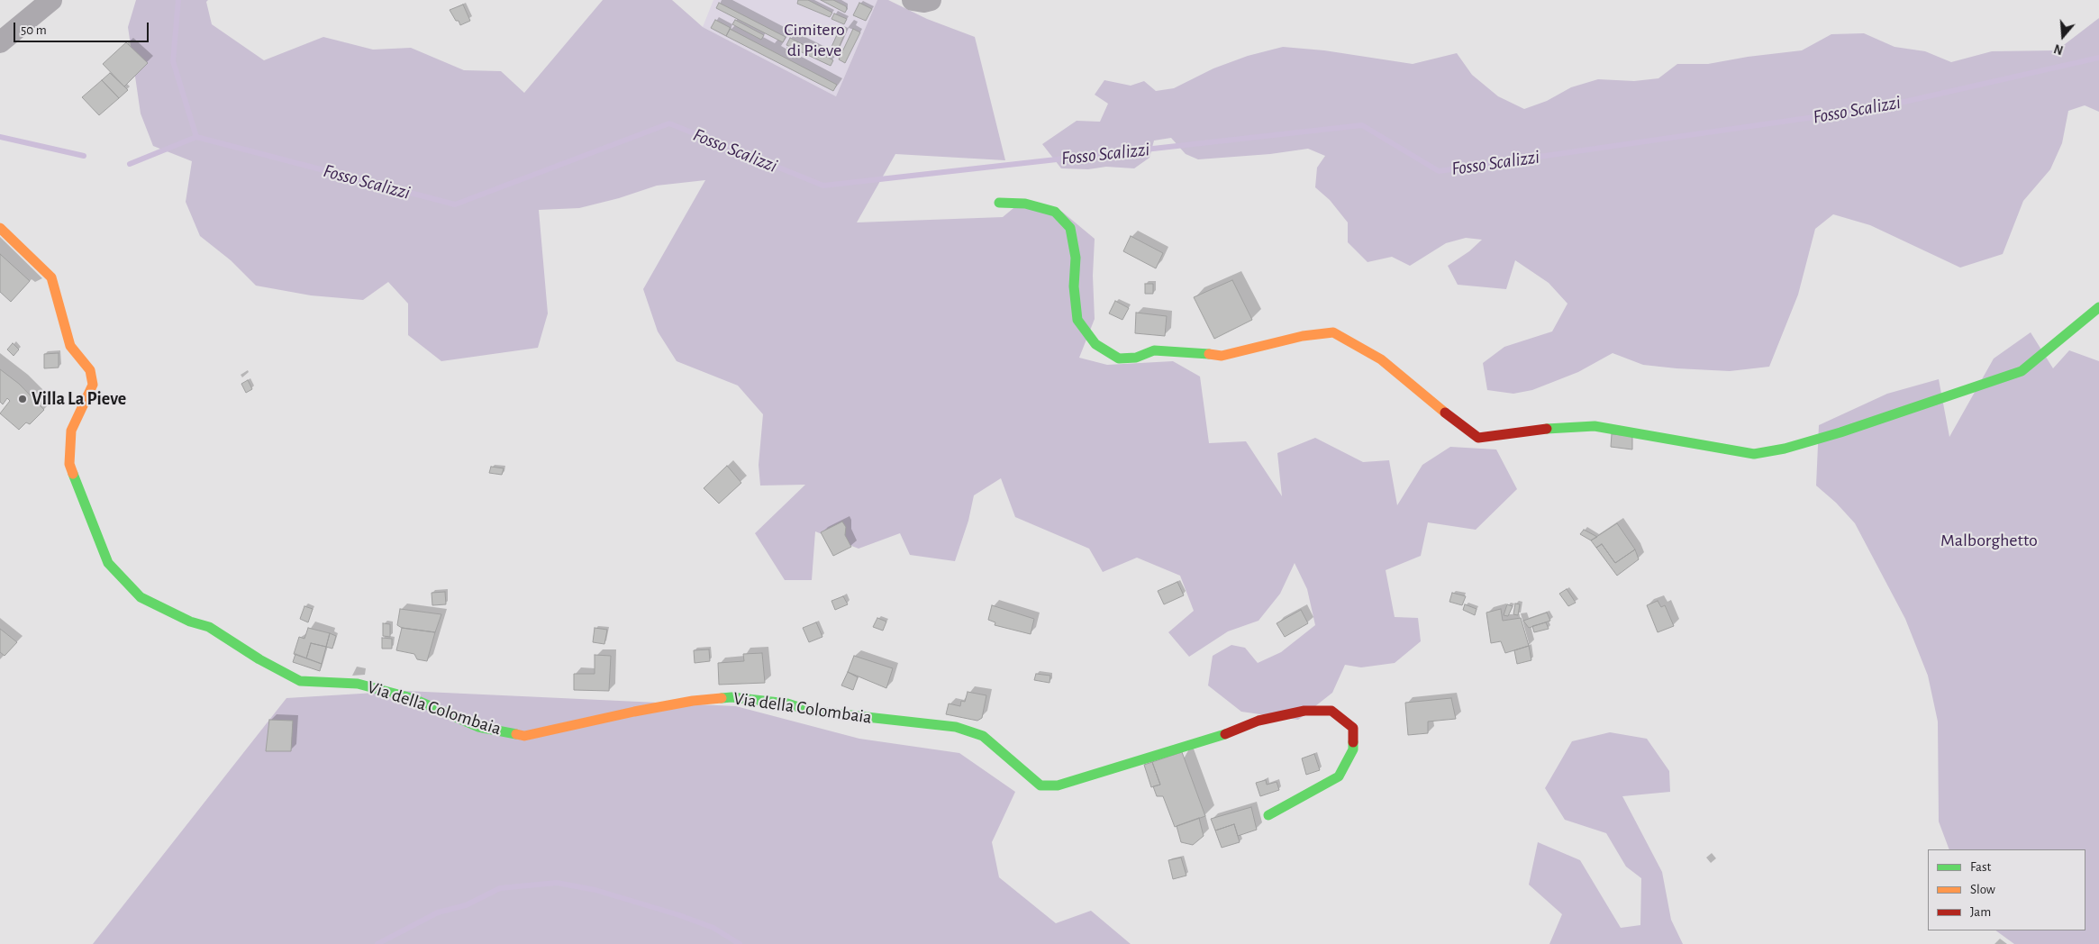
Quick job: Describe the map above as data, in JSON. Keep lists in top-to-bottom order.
{
  "streets": {
    "street": ["Via della Colombaia"]
  },
  "water": ["Fosso Scalizzi"],
  "parks": ["Cimitero di Pieve", "Malborghetto"],
  "places": ["Villa La Pieve"],
  "legend": ["Fast", "Slow", "Jam"],
  "scale_bar": "50 m",
  "north": "bottom"
}
